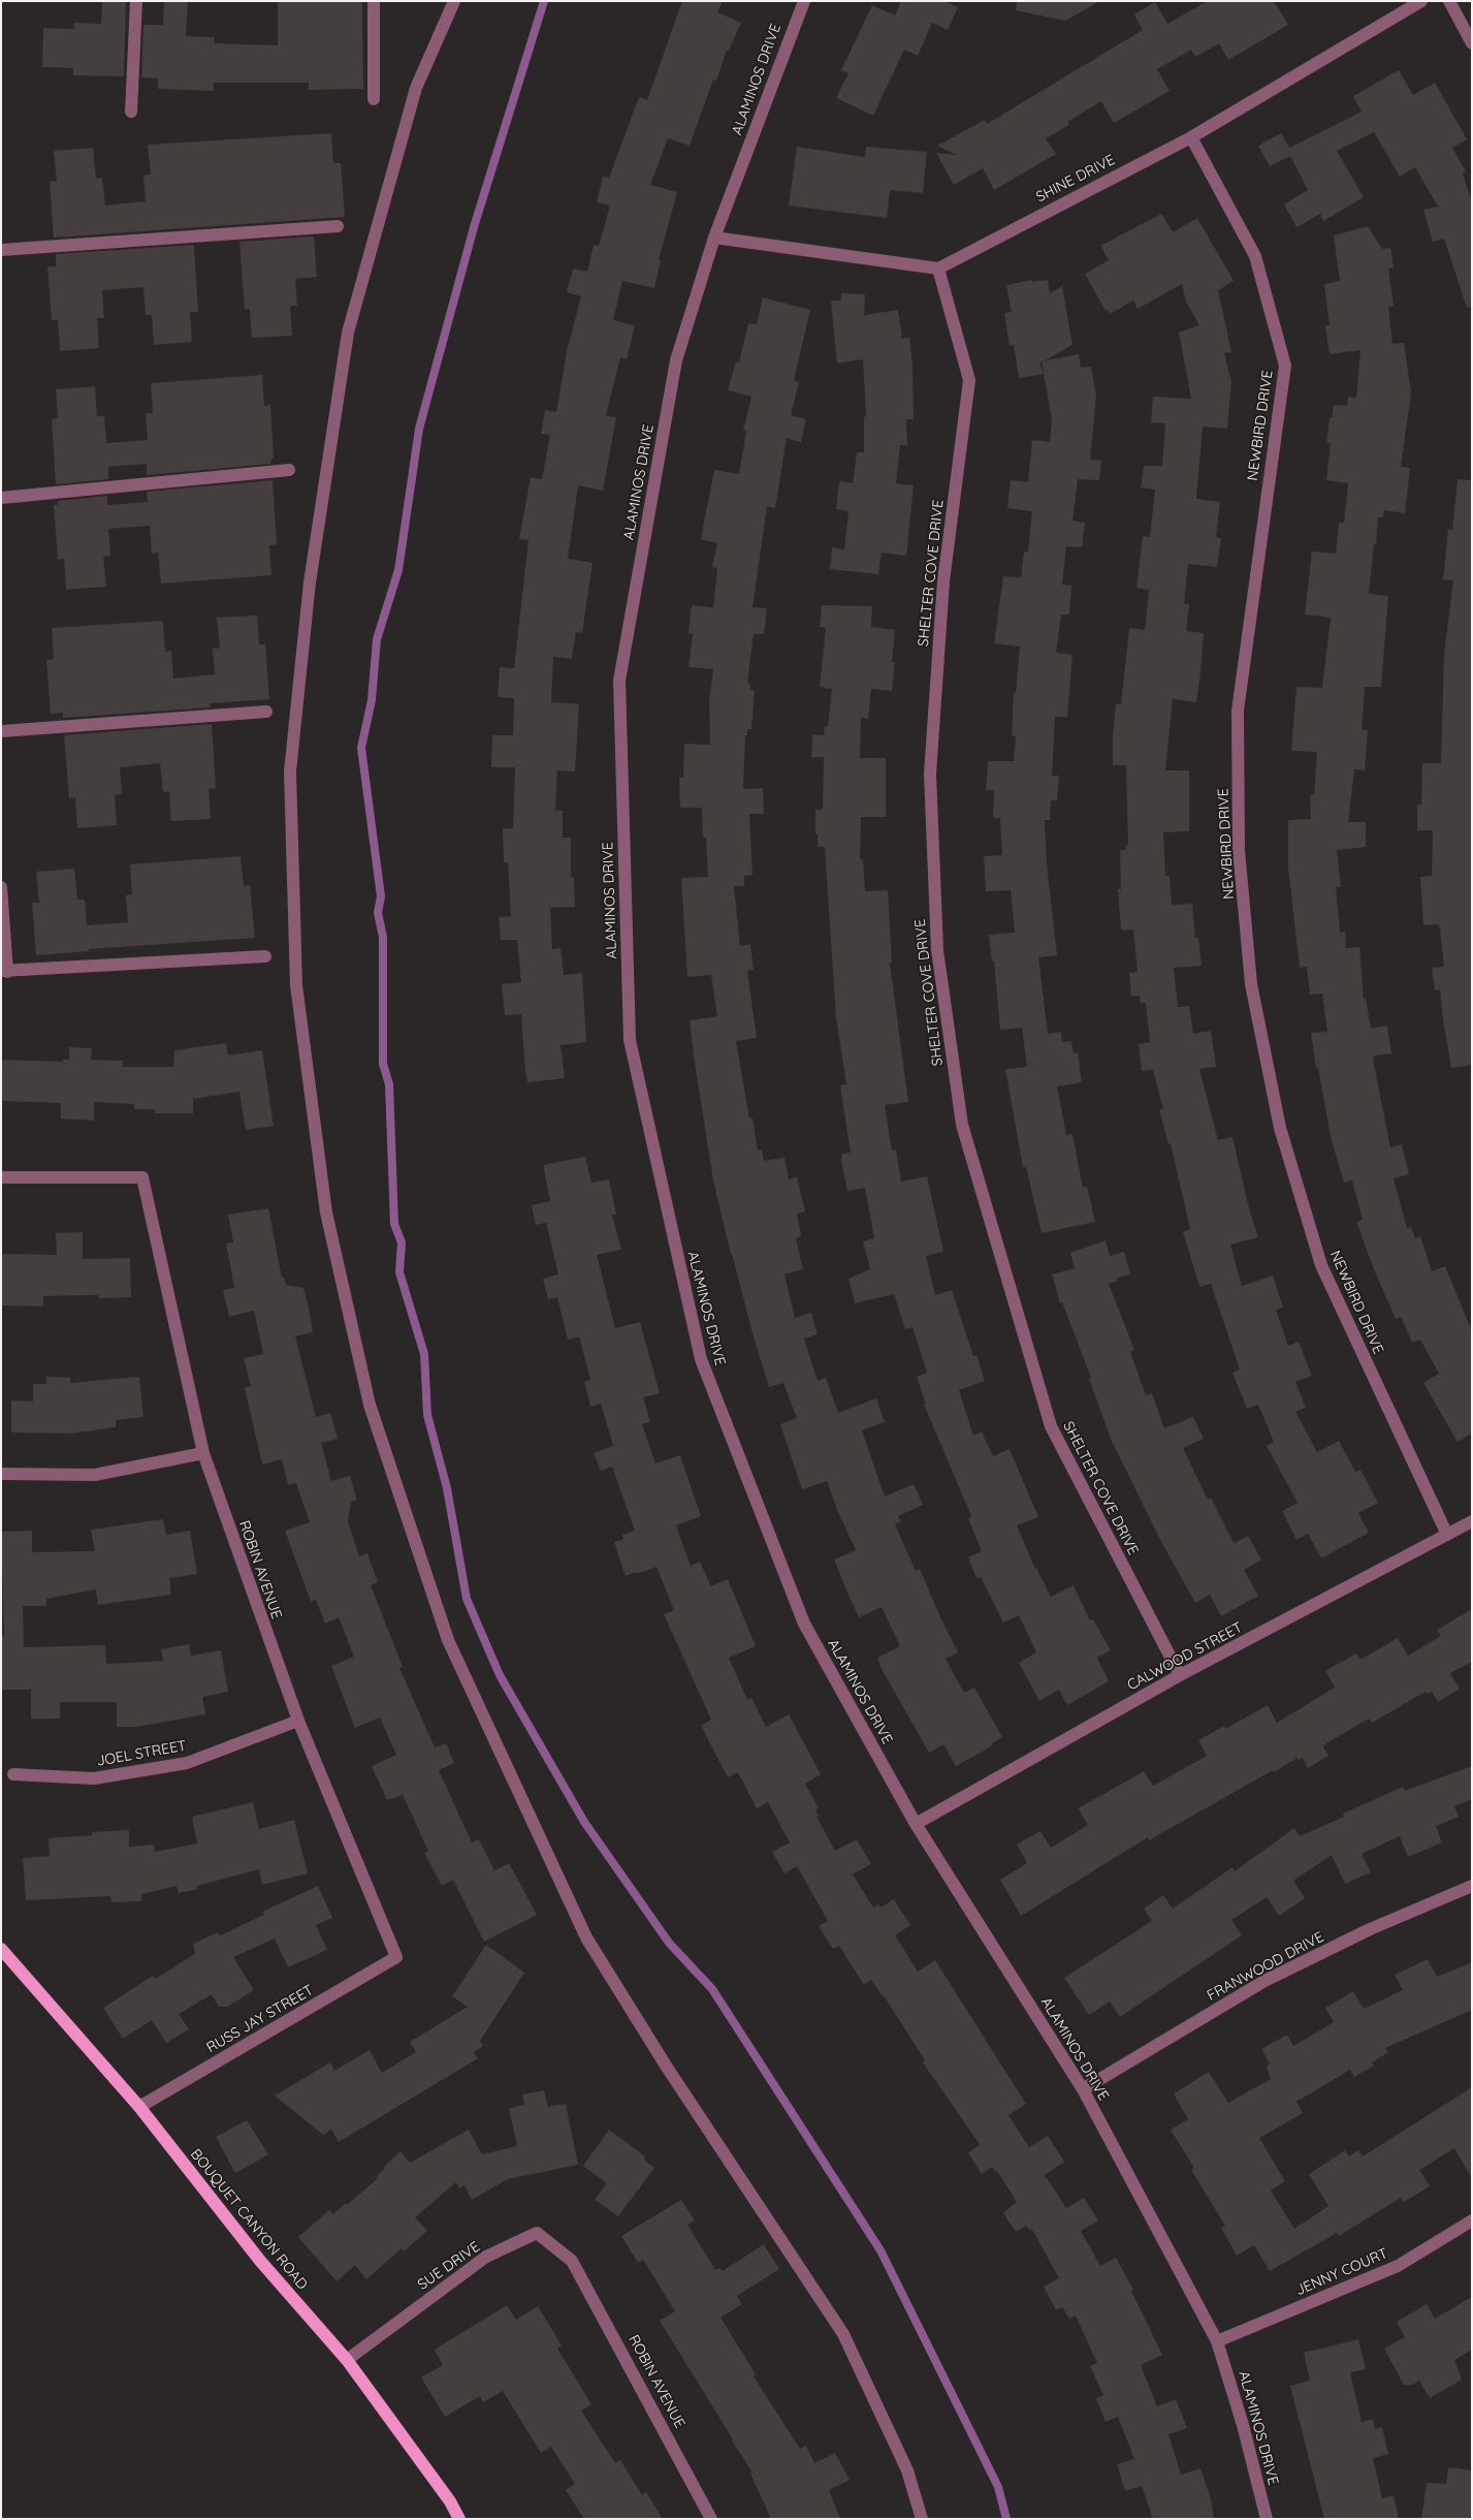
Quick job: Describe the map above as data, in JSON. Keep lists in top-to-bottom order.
{
  "streets": {
    "main road": ["BOUQUET CANYON ROAD"],
    "street": [
      "ALAMINOS DRIVE",
      "SHINE DRIVE",
      "NEWBIRD DRIVE",
      "SHELTER COVE DRIVE",
      "ROBIN AVENUE",
      "CALWOOD STREET",
      "JOEL STREET",
      "FRANWOOD DRIVE",
      "RUSS JAY STREET",
      "SUE DRIVE",
      "JENNY COURT"
    ]
  },
  "crossings": [
    ["ALAMINOS DRIVE", "CALWOOD STREET"],
    ["ALAMINOS DRIVE", "FRANWOOD DRIVE"],
    ["ALAMINOS DRIVE", "JENNY COURT"],
    ["SHINE DRIVE", "NEWBIRD DRIVE"],
    ["SHINE DRIVE", "SHELTER COVE DRIVE"],
    ["NEWBIRD DRIVE", "CALWOOD STREET"],
    ["SHELTER COVE DRIVE", "CALWOOD STREET"],
    ["ROBIN AVENUE", "JOEL STREET"],
    ["ROBIN AVENUE", "RUSS JAY STREET"],
    ["ROBIN AVENUE", "SUE DRIVE"],
    ["RUSS JAY STREET", "BOUQUET CANYON ROAD"],
    ["BOUQUET CANYON ROAD", "SUE DRIVE"]
  ]
}
